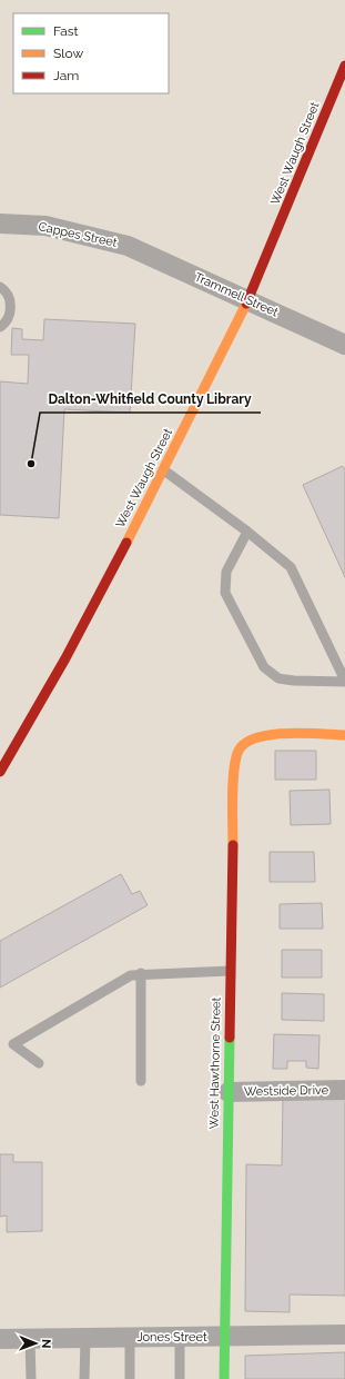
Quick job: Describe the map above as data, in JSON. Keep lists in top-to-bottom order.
{
  "streets": {
    "street": [
      "West Waugh Street",
      "Cappes Street",
      "Trammell Street",
      "West Hawthorne Street",
      "Westside Drive",
      "Jones Street"
    ]
  },
  "crossings": [
    ["West Waugh Street", "Trammell Street"],
    ["Cappes Street", "Trammell Street"],
    ["West Hawthorne Street", "Westside Drive"],
    ["West Hawthorne Street", "Jones Street"]
  ],
  "places": ["Dalton-Whitfield County Library"],
  "legend": ["Fast", "Slow", "Jam"],
  "north": "right"
}
